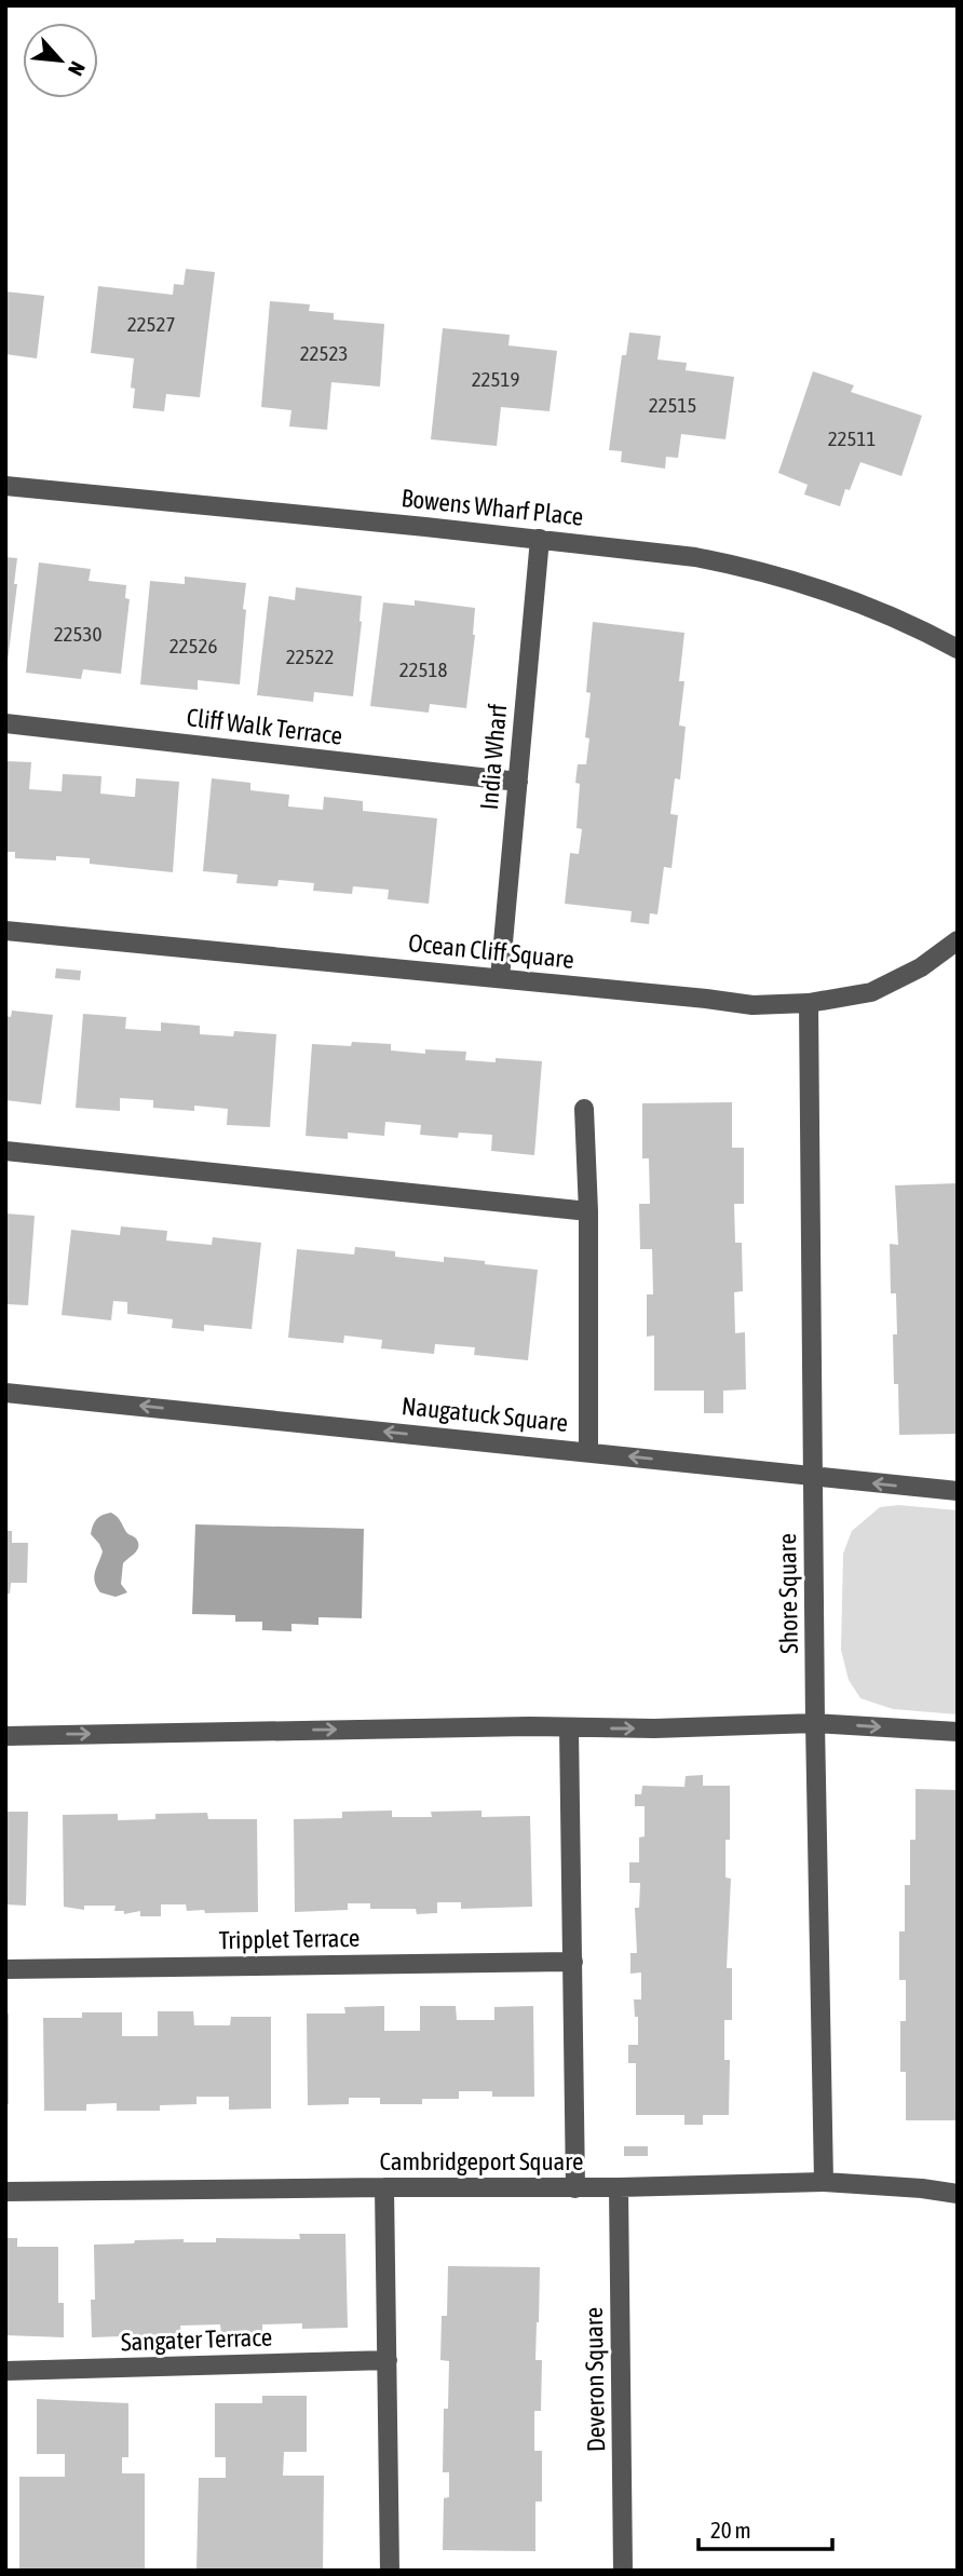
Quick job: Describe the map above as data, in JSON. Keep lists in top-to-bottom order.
{
  "streets": {
    "street": [
      "Bowens Wharf Place",
      "Cliff Walk Terrace",
      "India Wharf",
      "Ocean Cliff Square",
      "Naugatuck Square",
      "Shore Square",
      "Tripplet Terrace",
      "Cambridgeport Square",
      "Sangater Terrace",
      "Deveron Square"
    ]
  },
  "crossings": [
    ["Bowens Wharf Place", "India Wharf"],
    ["Cliff Walk Terrace", "India Wharf"],
    ["India Wharf", "Ocean Cliff Square"],
    ["Ocean Cliff Square", "Shore Square"],
    ["Naugatuck Square", "Shore Square"],
    ["Shore Square", "Cambridgeport Square"],
    ["Cambridgeport Square", "Deveron Square"]
  ],
  "one_way": ["Naugatuck Square"],
  "house_numbers": [
    "22527",
    "22523",
    "22519",
    "22515",
    "22511",
    "22530",
    "22526",
    "22522",
    "22518"
  ],
  "scale_bar": "20 m",
  "north": "bottom right"
}
